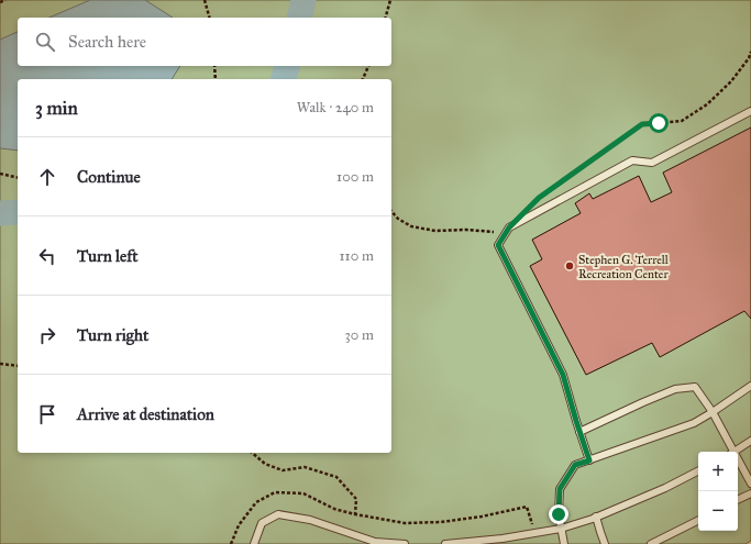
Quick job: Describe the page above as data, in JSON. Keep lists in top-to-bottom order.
{
  "places": ["Stephen G. Terrell Recreation Center"],
  "page": {
    "search": "Search here",
    "heading": ["3 min", "Walk · 240 m"],
    "list": [
      ["Continue", "100 m"],
      ["Turn left", "110 m"],
      ["Turn right", "30 m"],
      "Arrive at destination"
    ],
    "map_buttons": ["+", "−"]
  }
}
